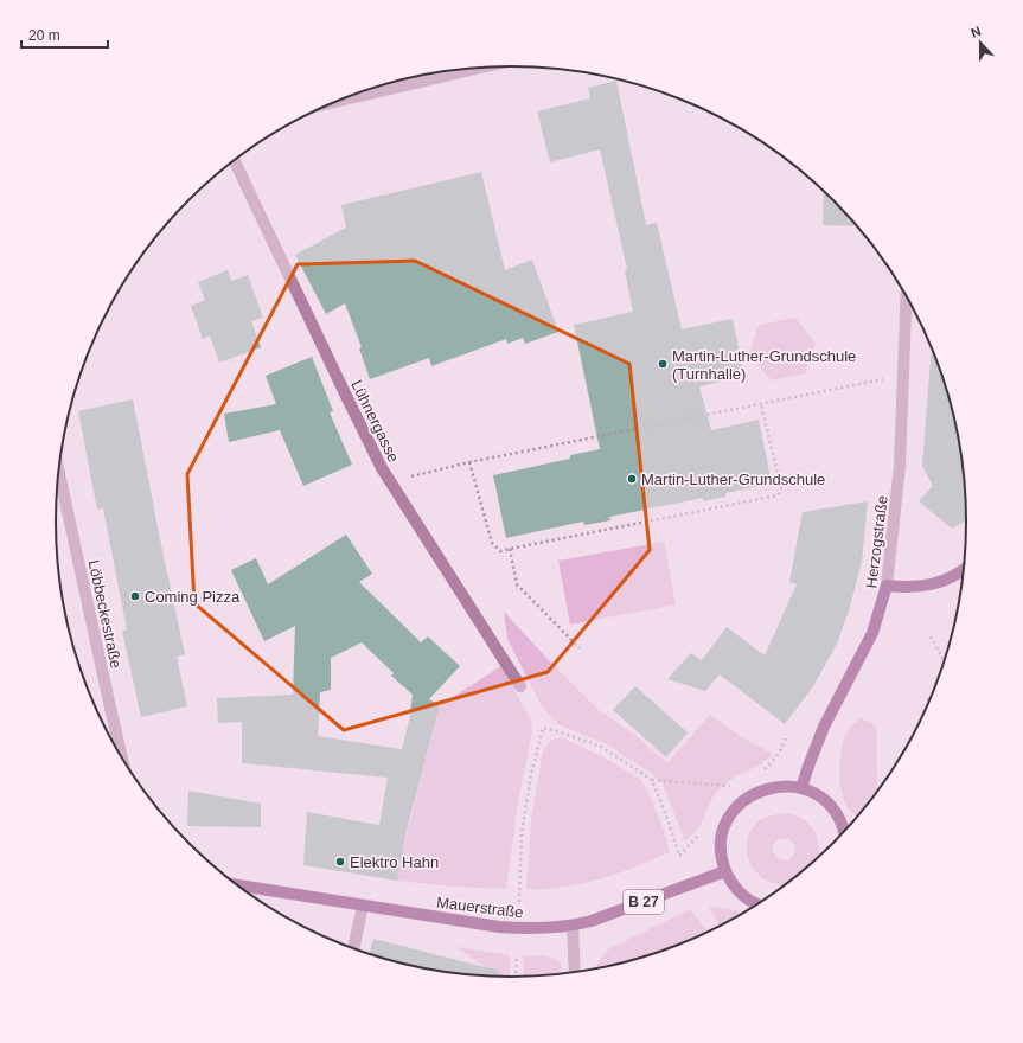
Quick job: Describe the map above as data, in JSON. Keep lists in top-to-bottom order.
{
  "streets": {
    "main road": ["Herzogstraße", "B 27", "Mauerstraße"],
    "street": ["Lühnergasse", "Löbbeckestraße"]
  },
  "places": [
    "Martin-Luther-Grundschule (Turnhalle)",
    "Martin-Luther-Grundschule",
    "Coming Pizza",
    "Elektro Hahn"
  ],
  "scale_bar": "20 m",
  "north": "top"
}
